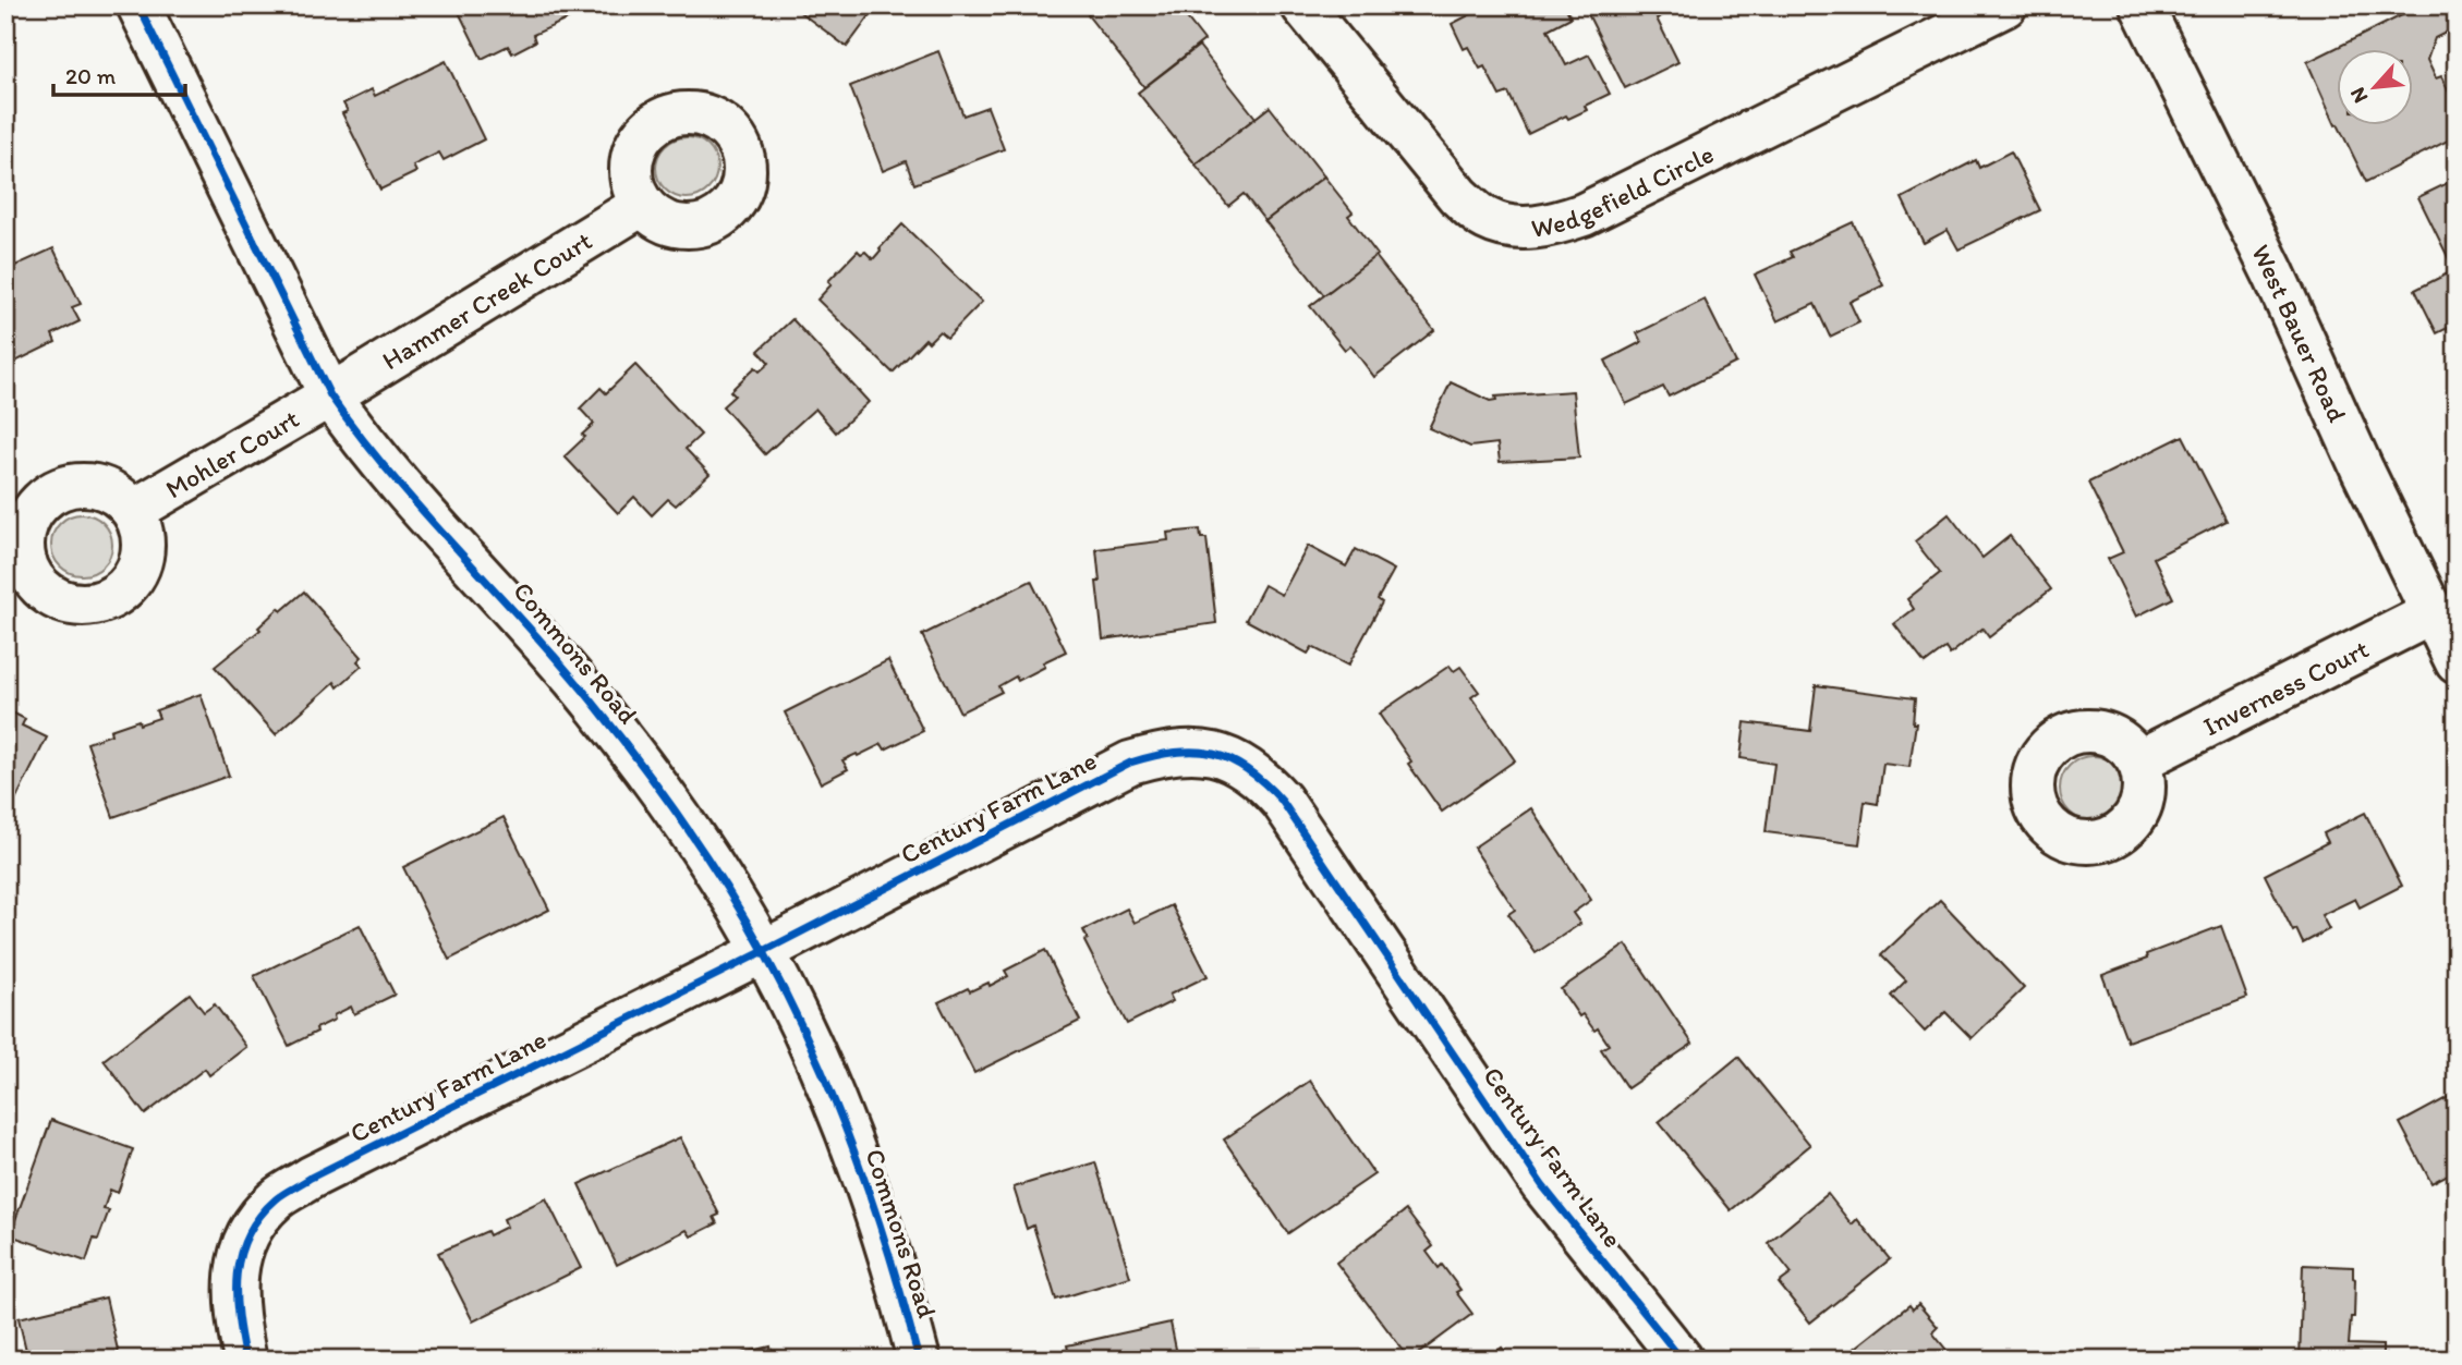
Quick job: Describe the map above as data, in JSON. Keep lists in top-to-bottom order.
{
  "streets": {
    "street": [
      "Wedgefield Circle",
      "Hammer Creek Court",
      "West Bauer Road",
      "Mohler Court",
      "Commons Road",
      "Inverness Court",
      "Century Farm Lane"
    ]
  },
  "crossings": [
    ["Hammer Creek Court", "Mohler Court"],
    ["Hammer Creek Court", "Commons Road"],
    ["West Bauer Road", "Inverness Court"],
    ["Mohler Court", "Commons Road"],
    ["Commons Road", "Century Farm Lane"]
  ],
  "scale_bar": "20 m",
  "north": "bottom left"
}
